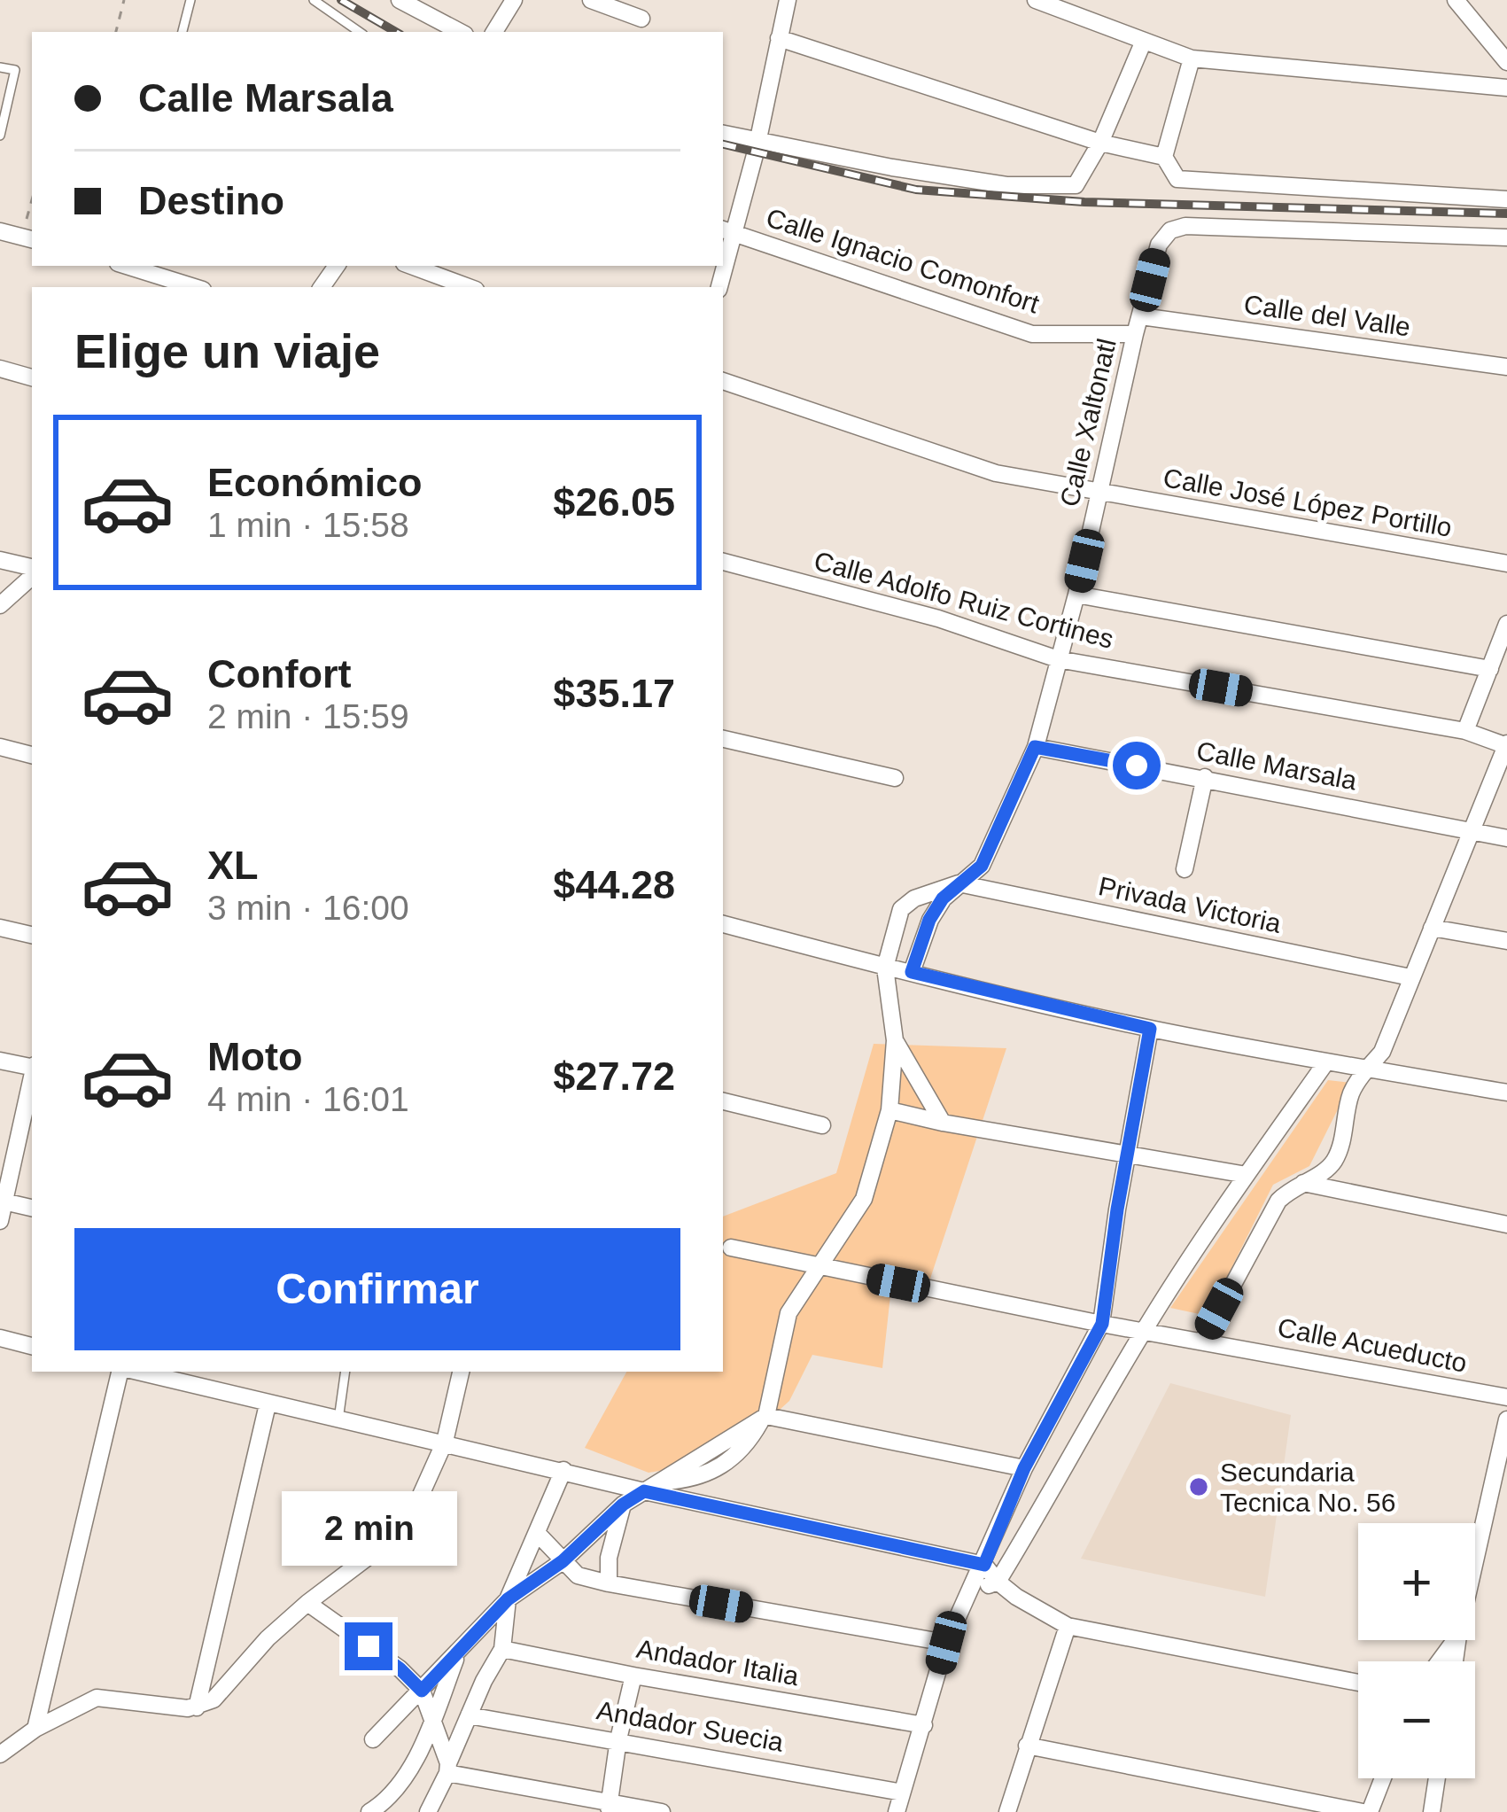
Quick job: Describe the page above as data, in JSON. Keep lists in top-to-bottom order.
{
  "streets": {
    "street": [
      "Calle Ignacio Comonfort",
      "Calle del Valle",
      "Calle Xaltonatl",
      "Calle José López Portillo",
      "Calle Adolfo Ruiz Cortines",
      "Calle Marsala",
      "Privada Victoria",
      "Calle Acueducto",
      "Andador Italia",
      "Andador Suecia"
    ]
  },
  "crossings": [
    ["Calle Ignacio Comonfort", "Calle Xaltonatl"],
    ["Calle del Valle", "Calle Xaltonatl"],
    ["Calle Xaltonatl", "Calle José López Portillo"],
    ["Calle Xaltonatl", "Calle Adolfo Ruiz Cortines"],
    ["Calle Xaltonatl", "Calle Marsala"],
    ["Calle Xaltonatl", "Privada Victoria"]
  ],
  "places": ["Secundaria Tecnica No. 56"],
  "page": {
    "banner": ["Calle Marsala", "Destino"],
    "heading": "Elige un viaje",
    "list": [
      {
        "name": "Económico",
        "note": "1 min · 15:58",
        "value": "$26.05"
      },
      {
        "name": "Confort",
        "note": "2 min · 15:59",
        "value": "$35.17"
      },
      {
        "name": "XL",
        "note": "3 min · 16:00",
        "value": "$44.28"
      },
      {
        "name": "Moto",
        "note": "4 min · 16:01",
        "value": "$27.72"
      }
    ],
    "buttons": "Confirmar",
    "bubble": "2 min",
    "map_buttons": ["+", "−"]
  }
}
